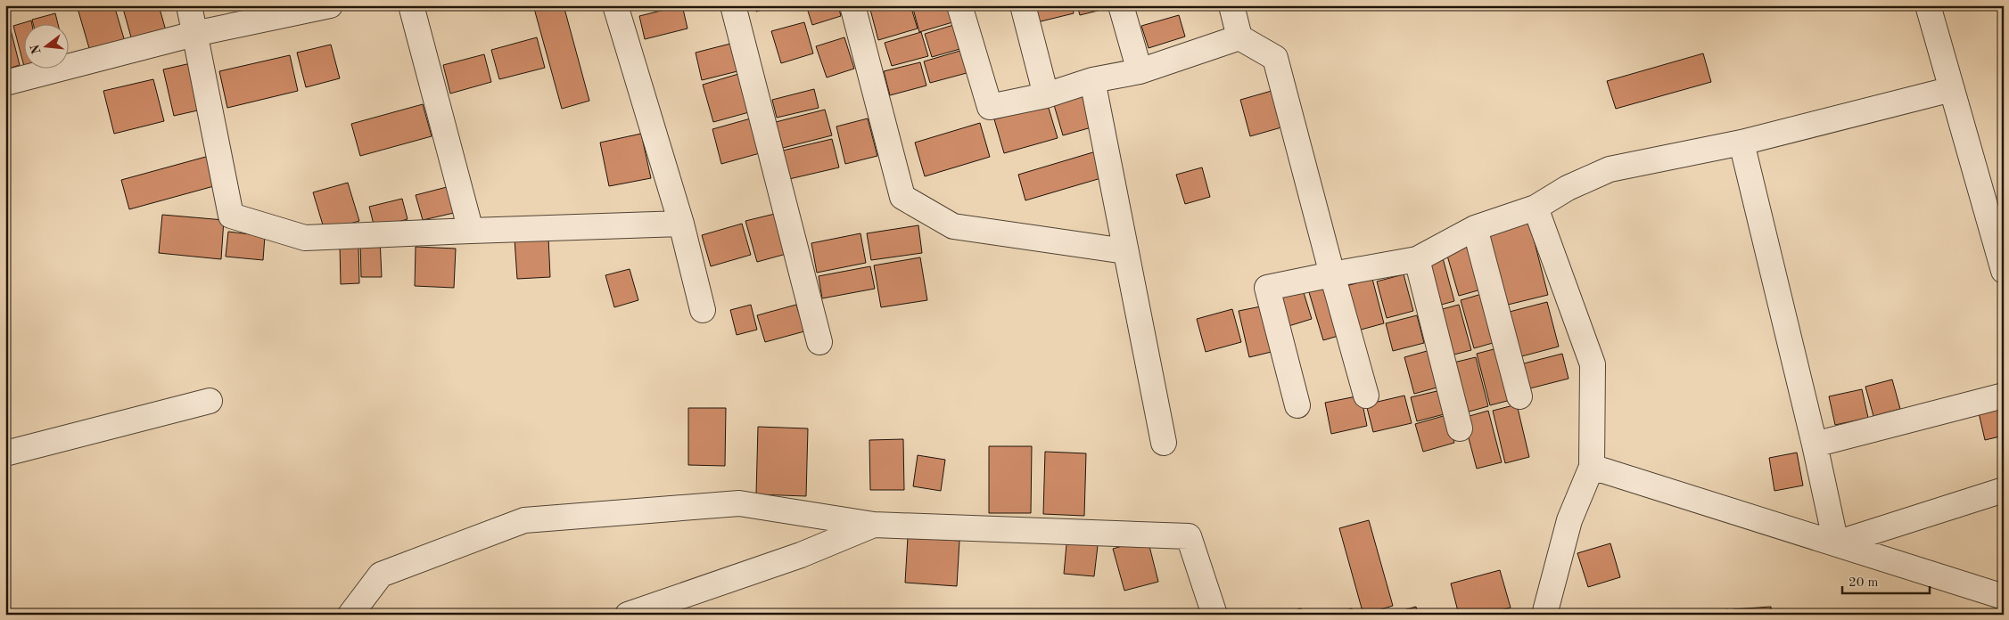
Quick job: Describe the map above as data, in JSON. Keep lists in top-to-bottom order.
{
  "scale_bar": "20 m",
  "north": "left"
}
